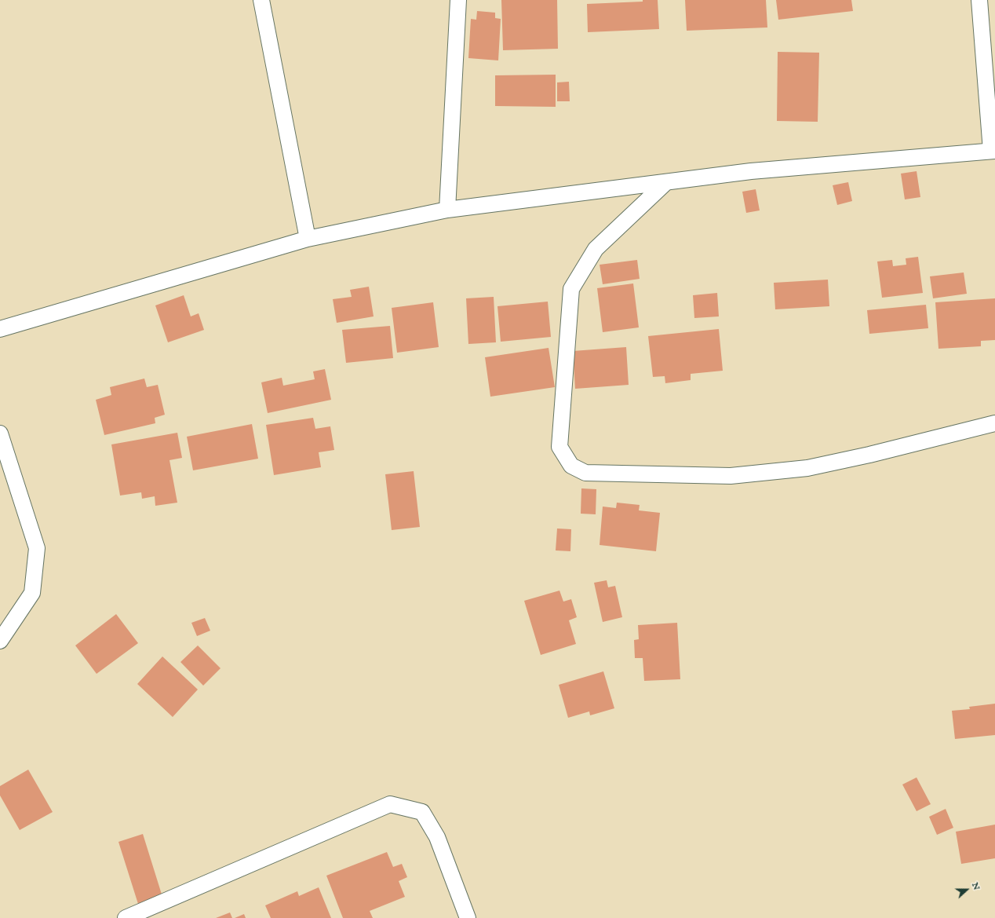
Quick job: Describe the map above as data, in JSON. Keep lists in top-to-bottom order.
{
  "north": "right"
}
